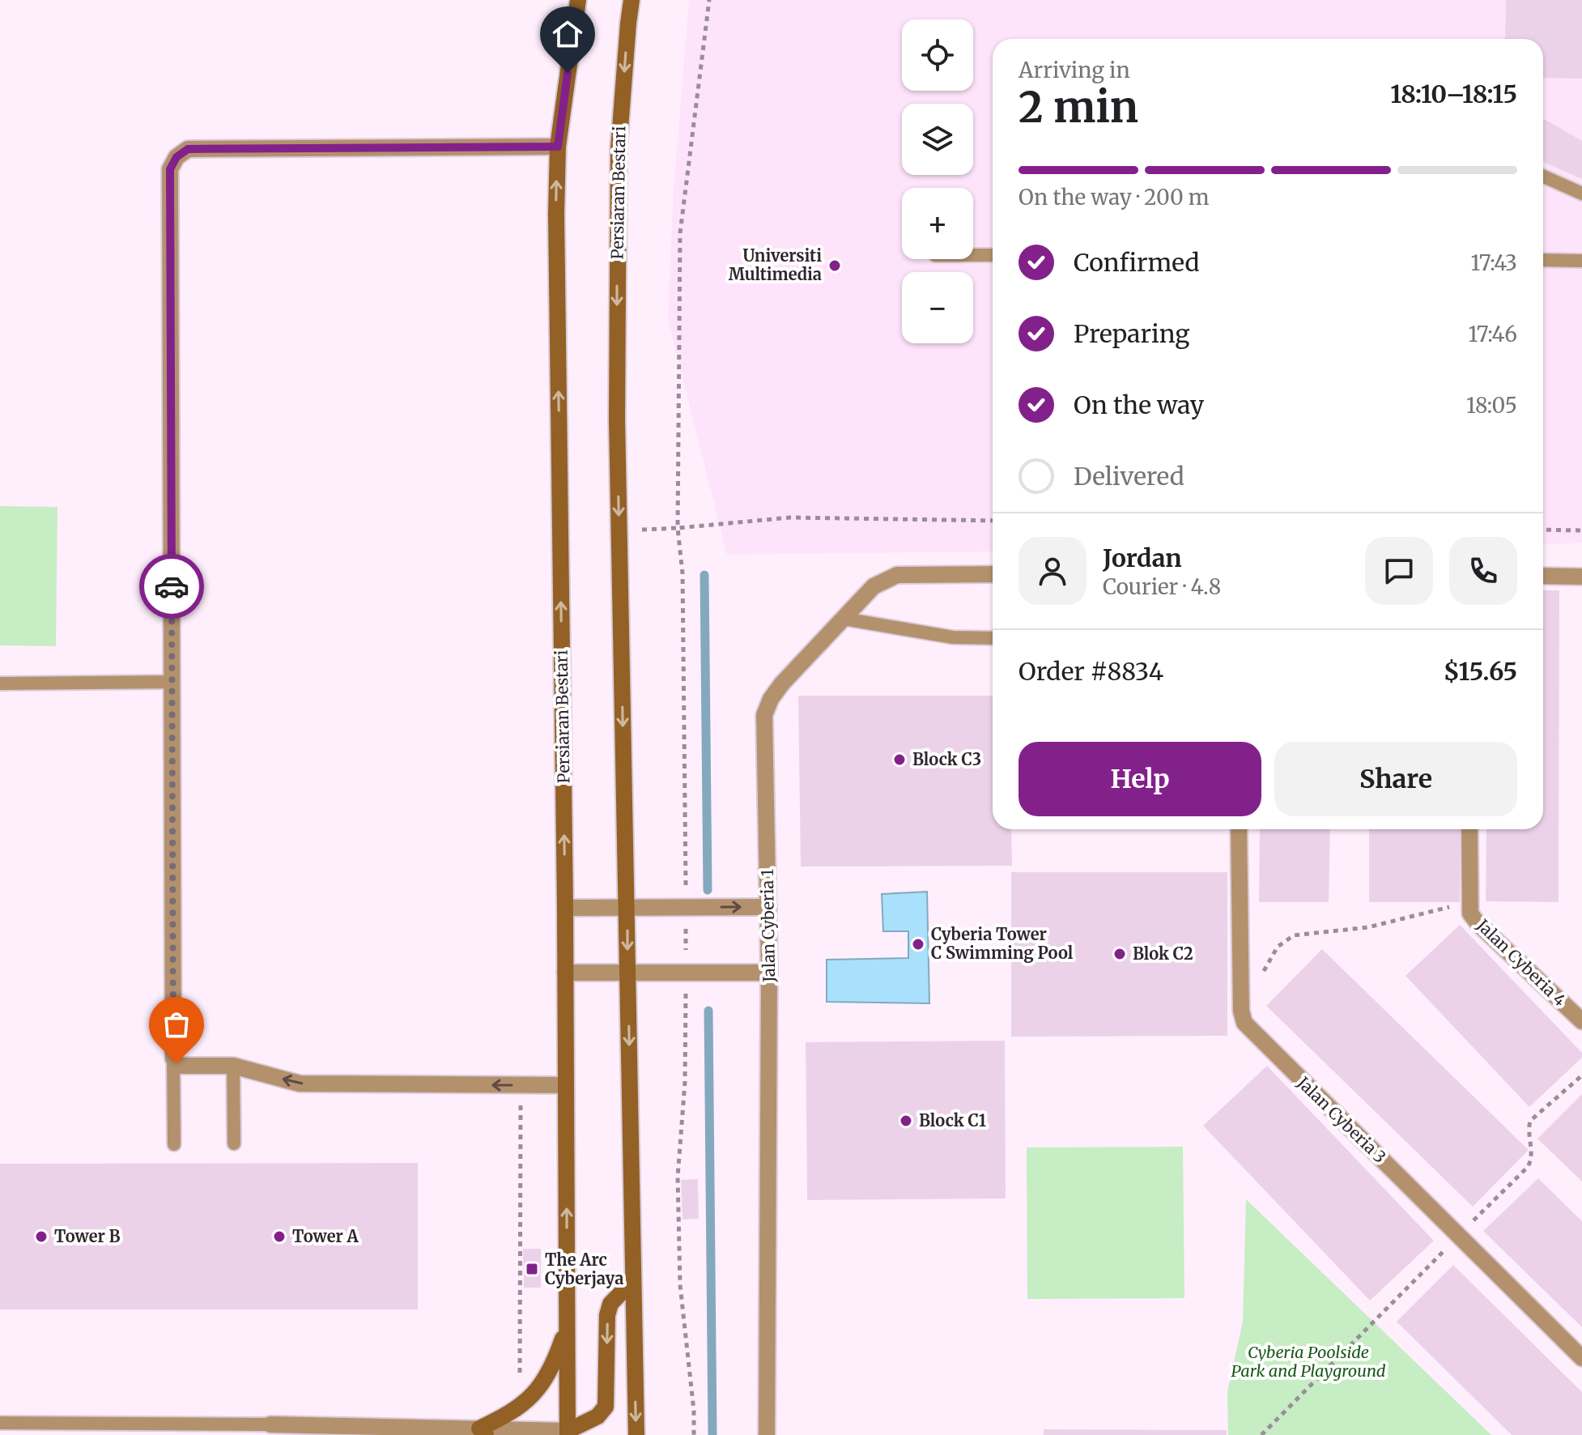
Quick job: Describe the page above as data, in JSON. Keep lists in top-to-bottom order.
{
  "streets": {
    "main road": ["Persiaran Bestari"],
    "street": ["Jalan Cyberia 1", "Jalan Cyberia 4", "Jalan Cyberia 3"]
  },
  "parks": ["Cyberia Poolside Park and Playground"],
  "places": {
    "other": [
      "Universiti Multimedia",
      "Block C3",
      "Cyberia Tower C Swimming Pool",
      "Blok C2",
      "Block C1",
      "Tower B",
      "Tower A"
    ],
    "transit": ["The Arc Cyberjaya"]
  },
  "page": {
    "map_buttons": ["+", "−"],
    "heading": ["2 min", "Arriving in", "18:10–18:15"],
    "panel": [
      "Jordan",
      "Courier · 4.8",
      "Order #8834",
      "$15.65"
    ],
    "bar": "On the way · 200 m",
    "list": [
      ["Confirmed", "17:43"],
      ["Preparing", "17:46"],
      ["On the way", "18:05"],
      "Delivered"
    ],
    "buttons": ["Help", "Share"]
  }
}
